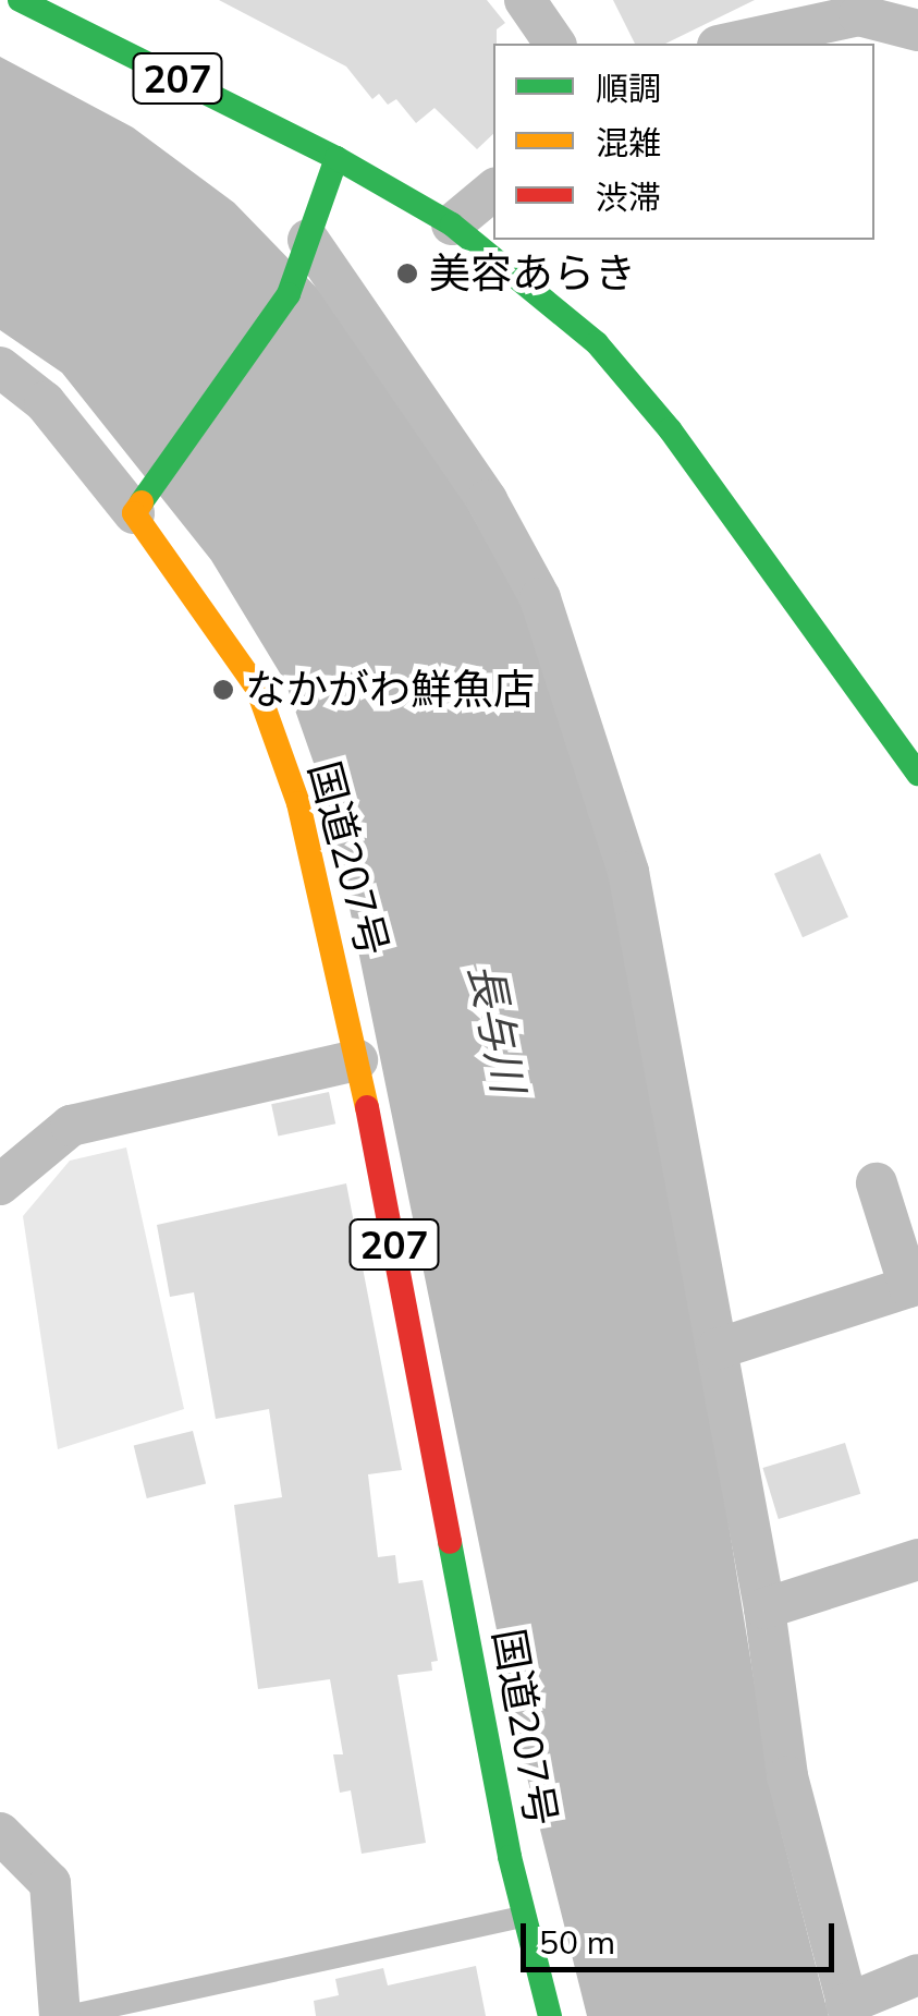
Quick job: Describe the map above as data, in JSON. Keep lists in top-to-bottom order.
{
  "streets": {
    "main road": ["207", "国道207号"]
  },
  "water": ["長与川"],
  "places": ["美容あらき", "なかがわ鮮魚店"],
  "legend": ["順調", "混雑", "渋滞"],
  "scale_bar": "50 m"
}
